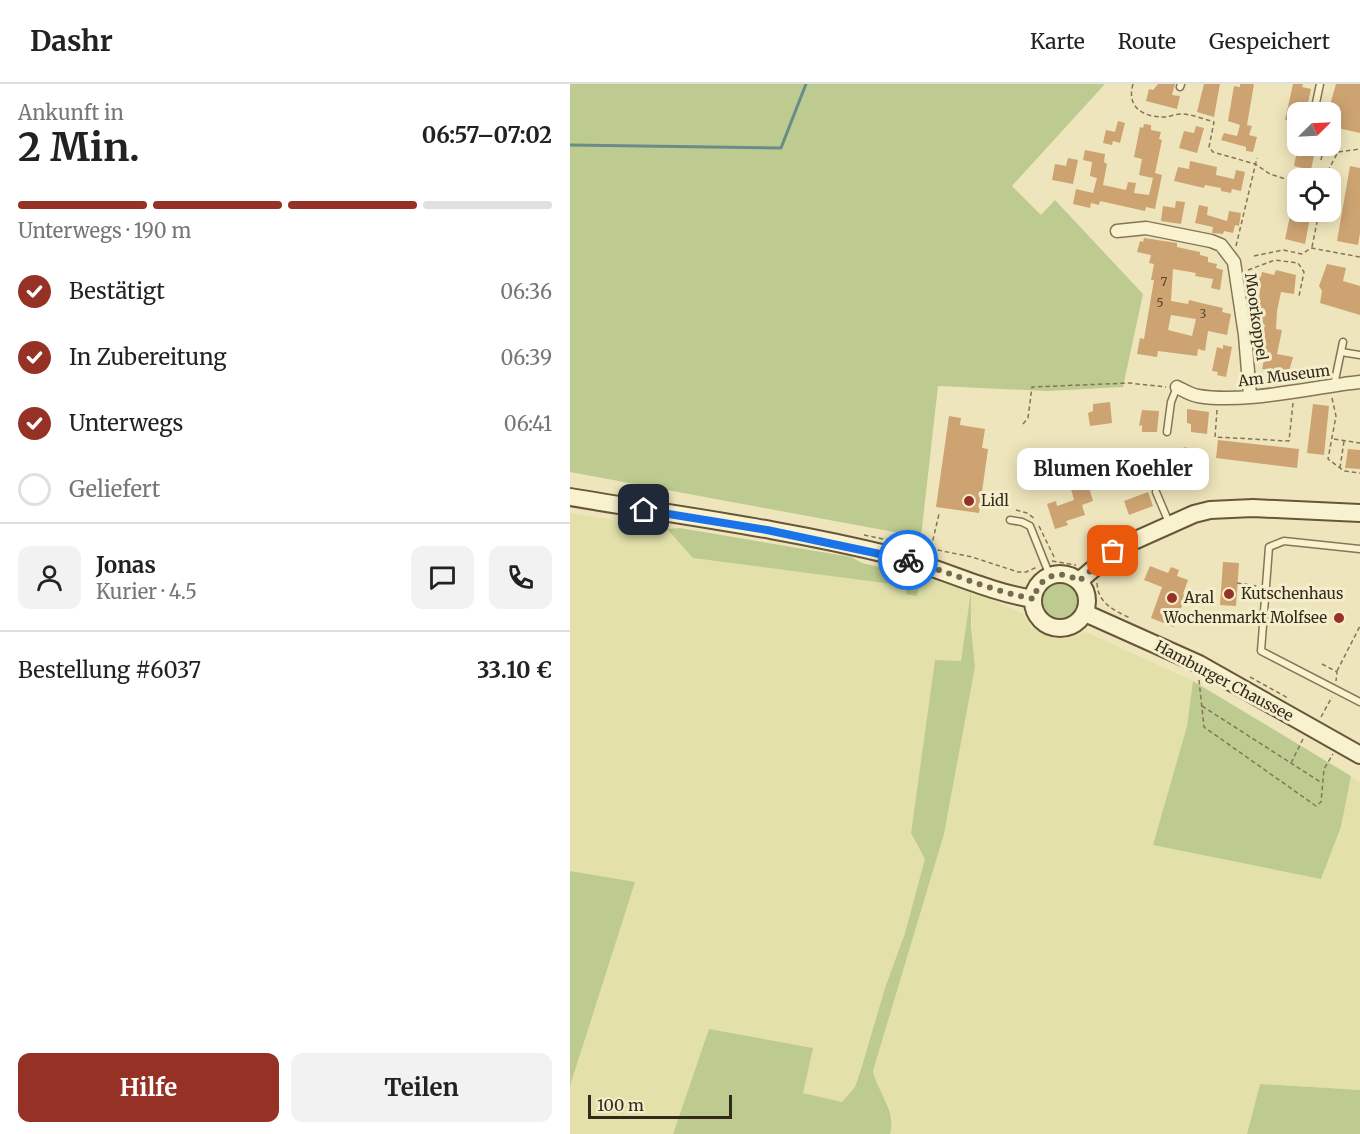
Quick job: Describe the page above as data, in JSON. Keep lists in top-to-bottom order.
{
  "streets": {
    "main road": ["Hamburger Chaussee"],
    "street": ["Moorkoppel", "Am Museum"]
  },
  "crossings": [
    ["Moorkoppel", "Am Museum"]
  ],
  "places": [
    "Lidl",
    "Blumen Koehler",
    "Kutschenhaus",
    "Aral",
    "Wochenmarkt Molfsee"
  ],
  "house_numbers": ["7", "5", "3"],
  "scale_bar": "100 m",
  "north": "top right",
  "page": {
    "header": "Dashr",
    "nav": ["Karte", "Route", "Gespeichert"],
    "heading": ["2 Min.", "Ankunft in", "06:57–07:02"],
    "panel": [
      "Jonas",
      "Kurier · 4.5",
      "Bestellung #6037",
      "33.10 €"
    ],
    "bar": "Unterwegs · 190 m",
    "list": [
      ["Bestätigt", "06:36"],
      ["In Zubereitung", "06:39"],
      ["Unterwegs", "06:41"],
      "Geliefert"
    ],
    "bubble": "Blumen Koehler",
    "buttons": ["Hilfe", "Teilen"],
    "scale": "100 m"
  }
}
